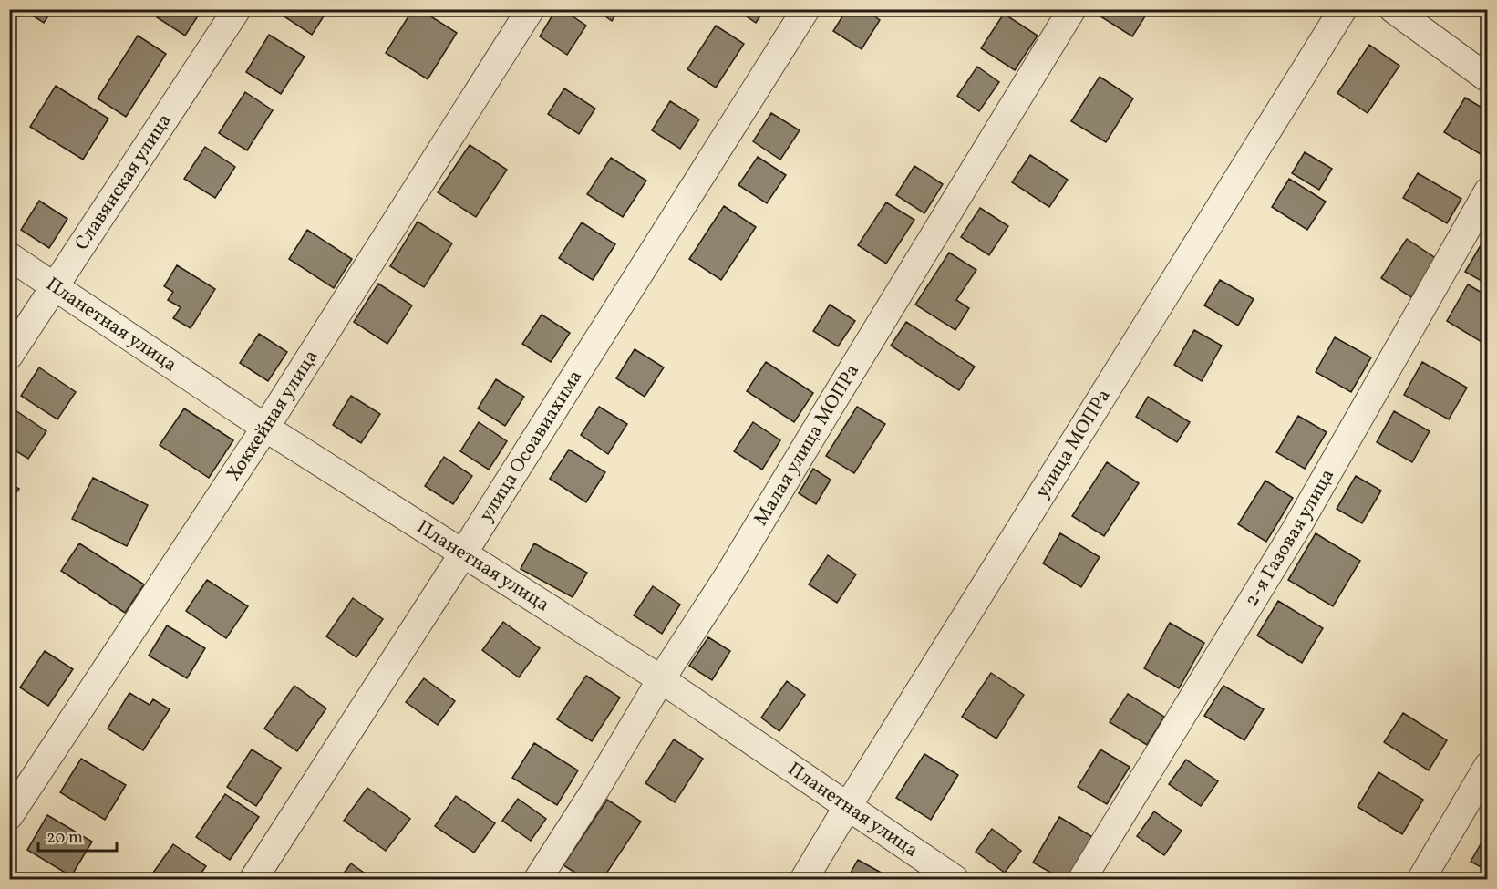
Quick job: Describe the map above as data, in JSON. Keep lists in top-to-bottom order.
{
  "streets": {
    "street": [
      "Славянская улица",
      "Планетная улица",
      "Хоккейная улица",
      "улица МОПРа",
      "улица Осоавиахима",
      "Малая улица МОПРа",
      "2-я Газовая улица"
    ]
  },
  "crossings": [
    ["Славянская улица", "Планетная улица"],
    ["Планетная улица", "Хоккейная улица"],
    ["Планетная улица", "улица МОПРа"],
    ["Планетная улица", "улица Осоавиахима"],
    ["Планетная улица", "Малая улица МОПРа"]
  ],
  "scale_bar": "20 m"
}
